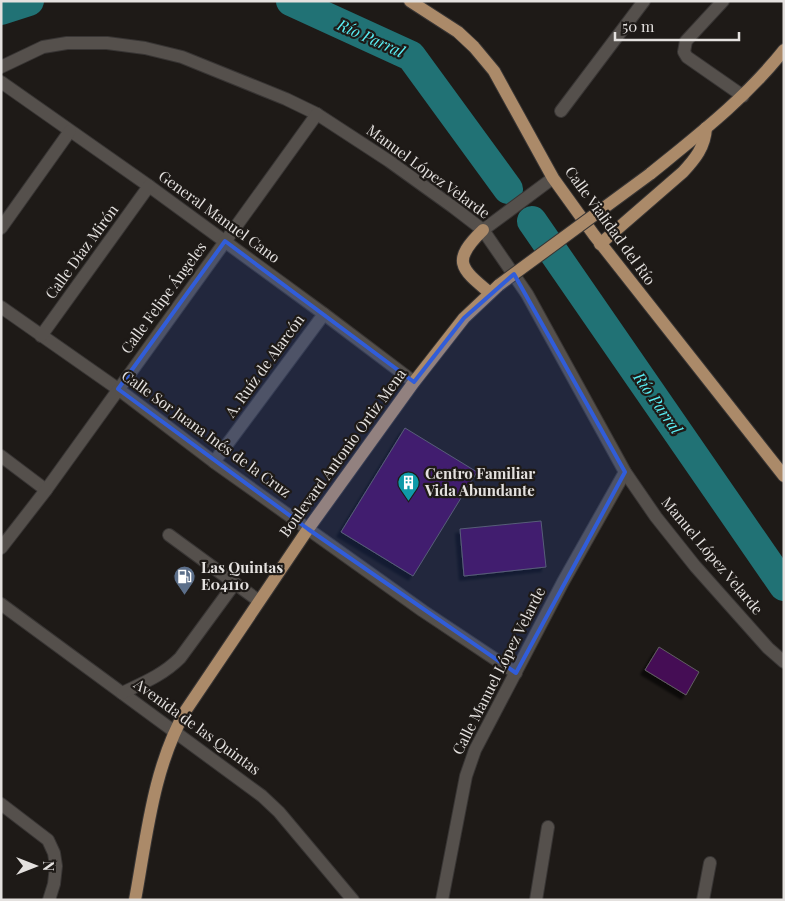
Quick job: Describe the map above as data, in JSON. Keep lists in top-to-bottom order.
{
  "streets": {
    "main road": ["Calle Vialidad del Río", "Boulevard Antonio Ortiz Mena"],
    "street": [
      "Manuel López Velarde",
      "General Manuel Cano",
      "Calle Díaz Mirón",
      "Calle Felipe Ángeles",
      "A. Ruíz de Alarcón",
      "Calle Sor Juana Inés de la Cruz",
      "Calle Manuel López Velarde",
      "Avenida de las Quintas"
    ]
  },
  "crossings": [
    ["Manuel López Velarde", "Calle Felipe Ángeles"],
    ["Manuel López Velarde", "Calle Manuel López Velarde"],
    ["General Manuel Cano", "Calle Díaz Mirón"],
    ["General Manuel Cano", "Calle Felipe Ángeles"],
    ["General Manuel Cano", "A. Ruíz de Alarcón"],
    ["General Manuel Cano", "Boulevard Antonio Ortiz Mena"],
    ["Calle Díaz Mirón", "Calle Sor Juana Inés de la Cruz"],
    ["Calle Felipe Ángeles", "Calle Sor Juana Inés de la Cruz"],
    ["A. Ruíz de Alarcón", "Calle Sor Juana Inés de la Cruz"],
    ["Calle Sor Juana Inés de la Cruz", "Boulevard Antonio Ortiz Mena"],
    ["Calle Sor Juana Inés de la Cruz", "Calle Manuel López Velarde"],
    ["Boulevard Antonio Ortiz Mena", "Avenida de las Quintas"]
  ],
  "water": ["Río Parral"],
  "places": {
    "building": ["Centro Familiar Vida Abundante"],
    "fuel station": ["Las Quintas E04110"]
  },
  "scale_bar": "50 m",
  "north": "right"
}
